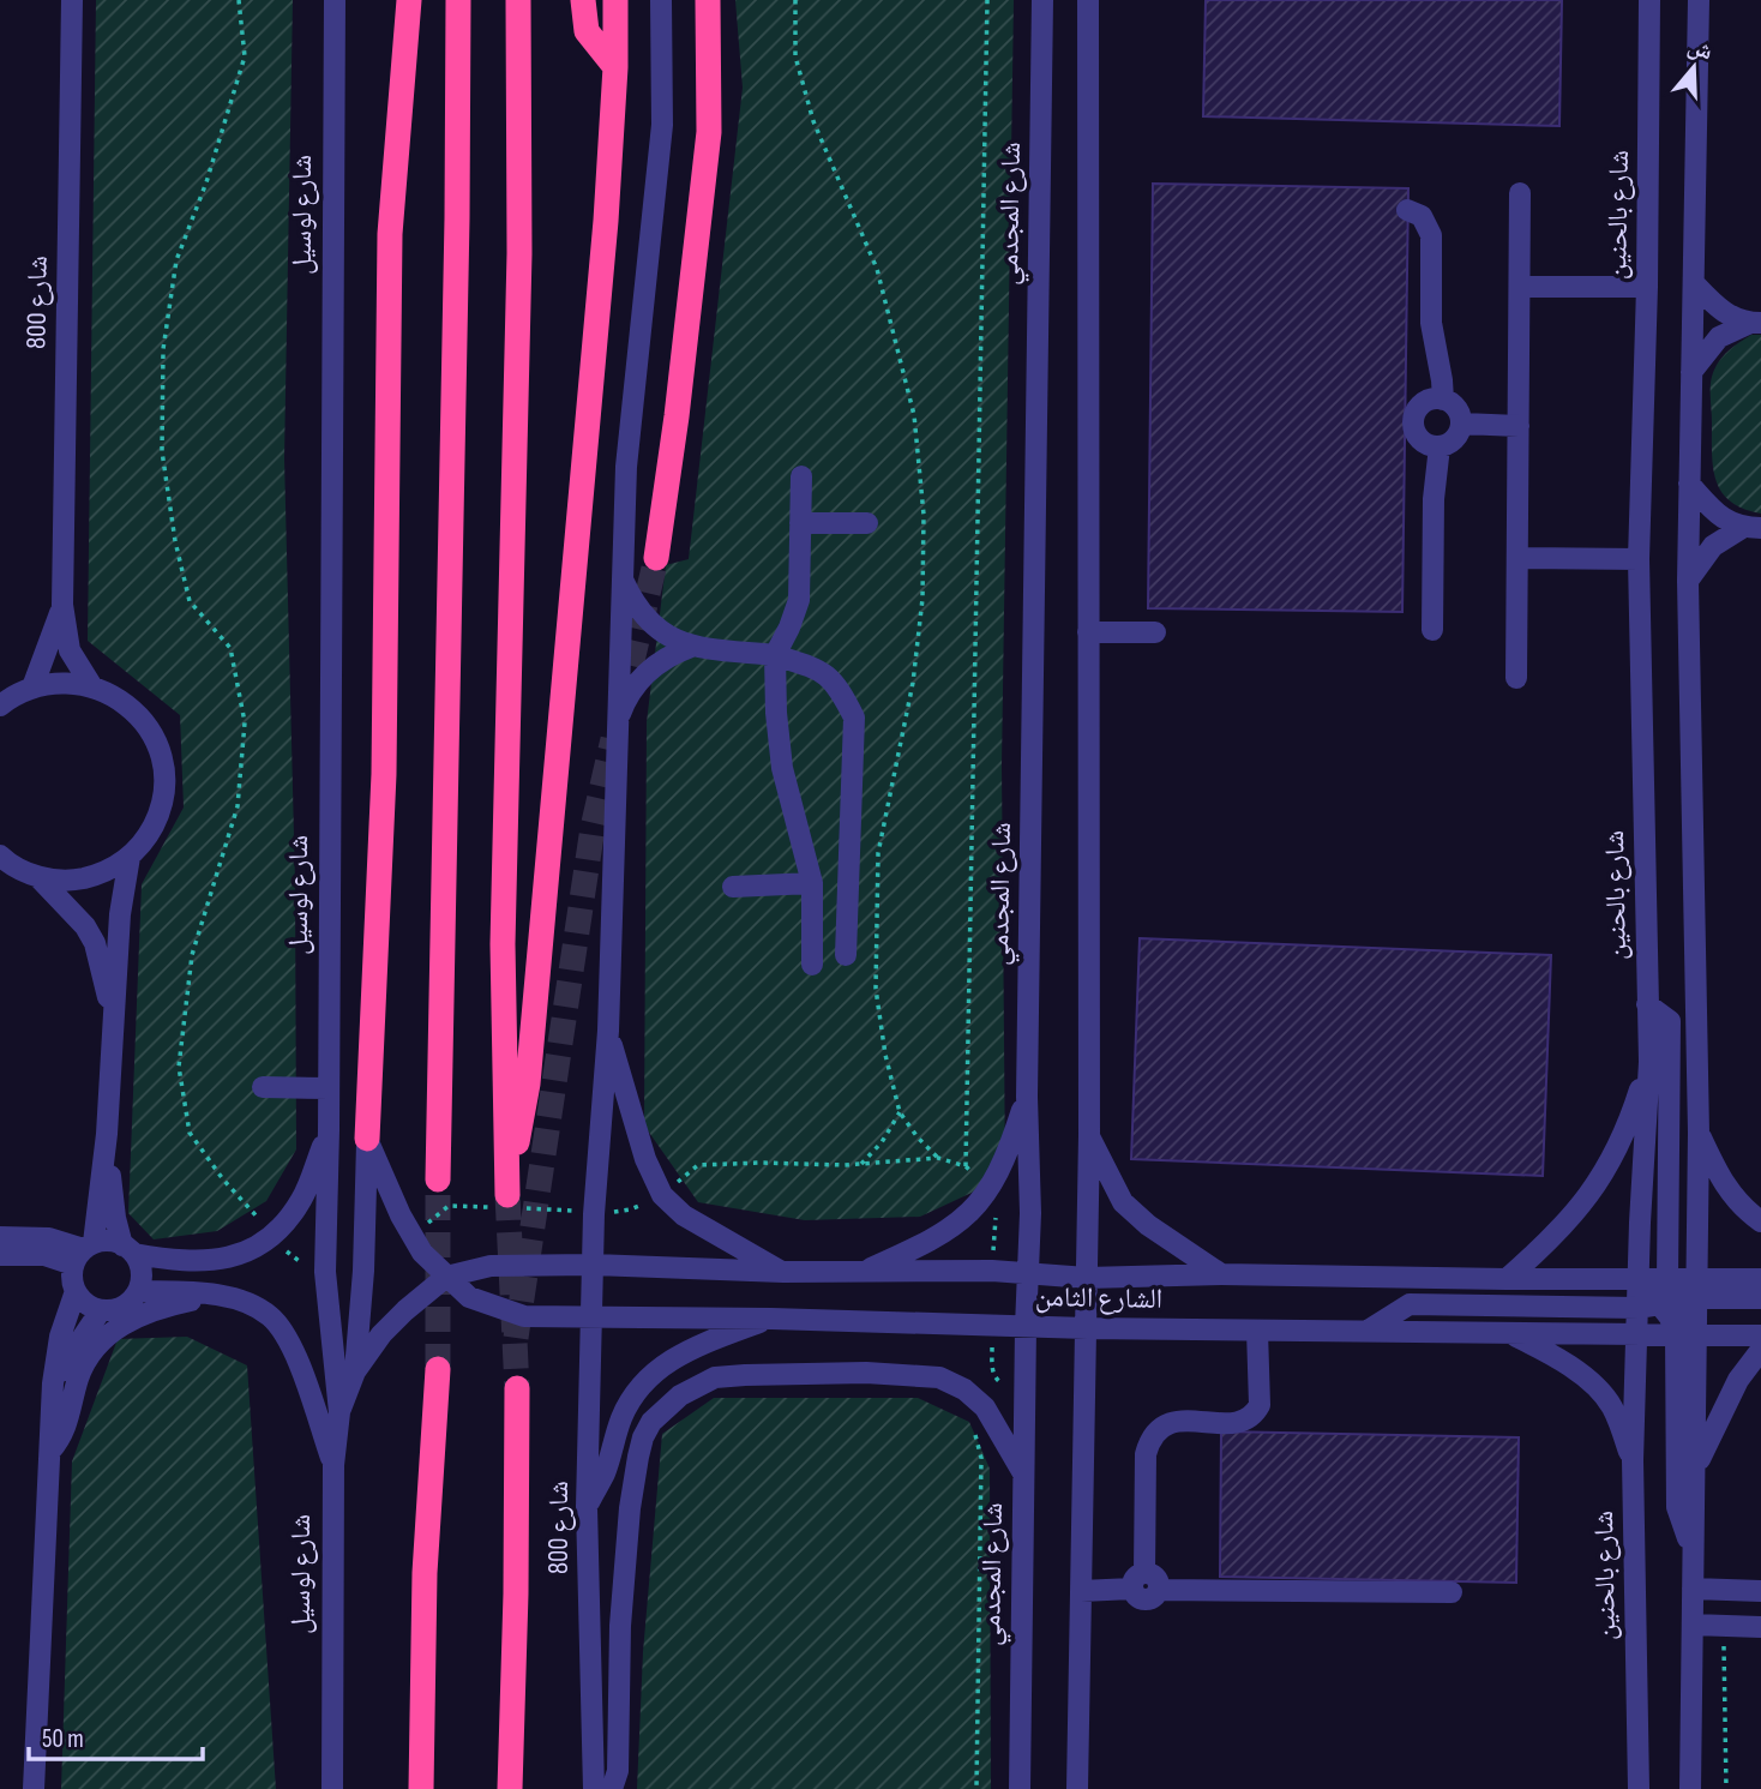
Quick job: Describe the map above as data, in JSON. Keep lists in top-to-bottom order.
{
  "streets": {
    "street": [
      "شارع المجدمي",
      "شارع لوسيل",
      "شارع بالحنين",
      "شارع 800",
      "الشارع الثامن"
    ]
  },
  "crossings": [
    ["شارع المجدمي", "الشارع الثامن"],
    ["شارع لوسيل", "الشارع الثامن"],
    ["شارع بالحنين", "الشارع الثامن"],
    ["شارع 800", "الشارع الثامن"]
  ],
  "scale_bar": "50 m",
  "north": "top"
}
